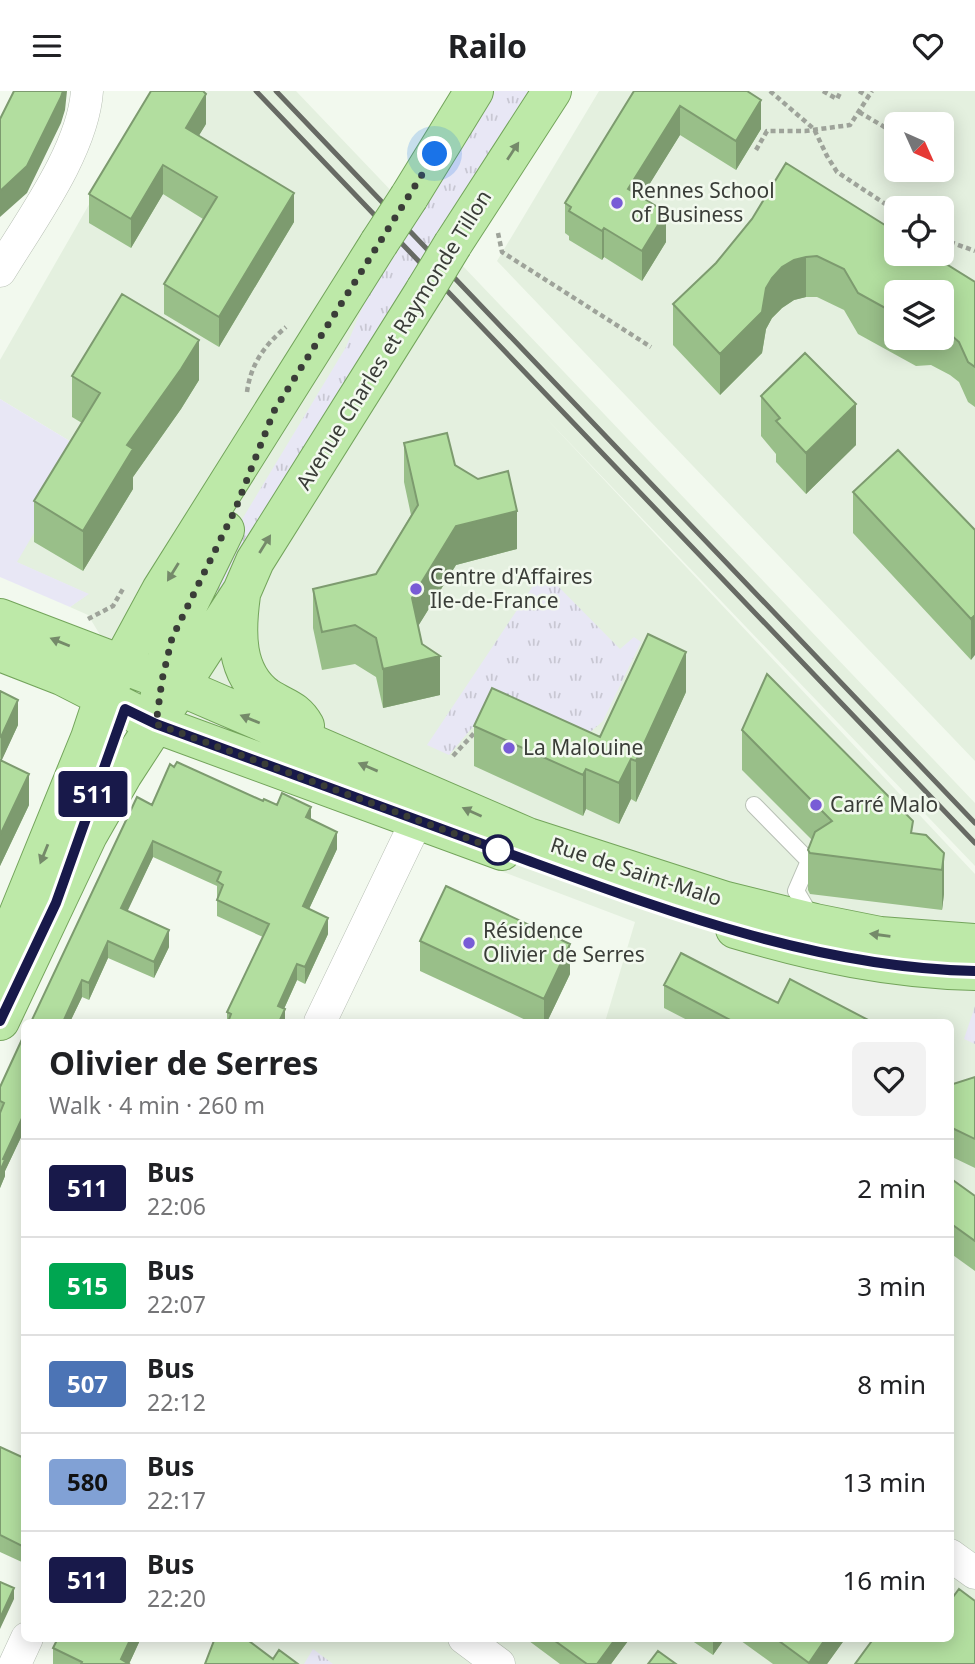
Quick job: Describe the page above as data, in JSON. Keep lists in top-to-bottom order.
{
  "streets": {
    "main road": ["Avenue Charles et Raymonde Tillon", "Rue de Saint-Malo"]
  },
  "crossings": [
    ["Avenue Charles et Raymonde Tillon", "Rue de Saint-Malo"]
  ],
  "places": [
    "Rennes School of Business",
    "Centre d'Affaires Ile-de-France",
    "La Malouine",
    "Carré Malo",
    "Résidence Olivier de Serres"
  ],
  "lines": ["bus line 511"],
  "north": "bottom right",
  "page": {
    "header": "Railo",
    "on_map": "511",
    "heading": ["Olivier de Serres", "Walk · 4 min · 260 m"],
    "list": [
      {
        "mark": "511",
        "name": "Bus",
        "note": "22:06",
        "value": "2 min"
      },
      {
        "mark": "515",
        "name": "Bus",
        "note": "22:07",
        "value": "3 min"
      },
      {
        "mark": "507",
        "name": "Bus",
        "note": "22:12",
        "value": "8 min"
      },
      {
        "mark": "580",
        "name": "Bus",
        "note": "22:17",
        "value": "13 min"
      },
      {
        "mark": "511",
        "name": "Bus",
        "note": "22:20",
        "value": "16 min"
      }
    ]
  }
}
